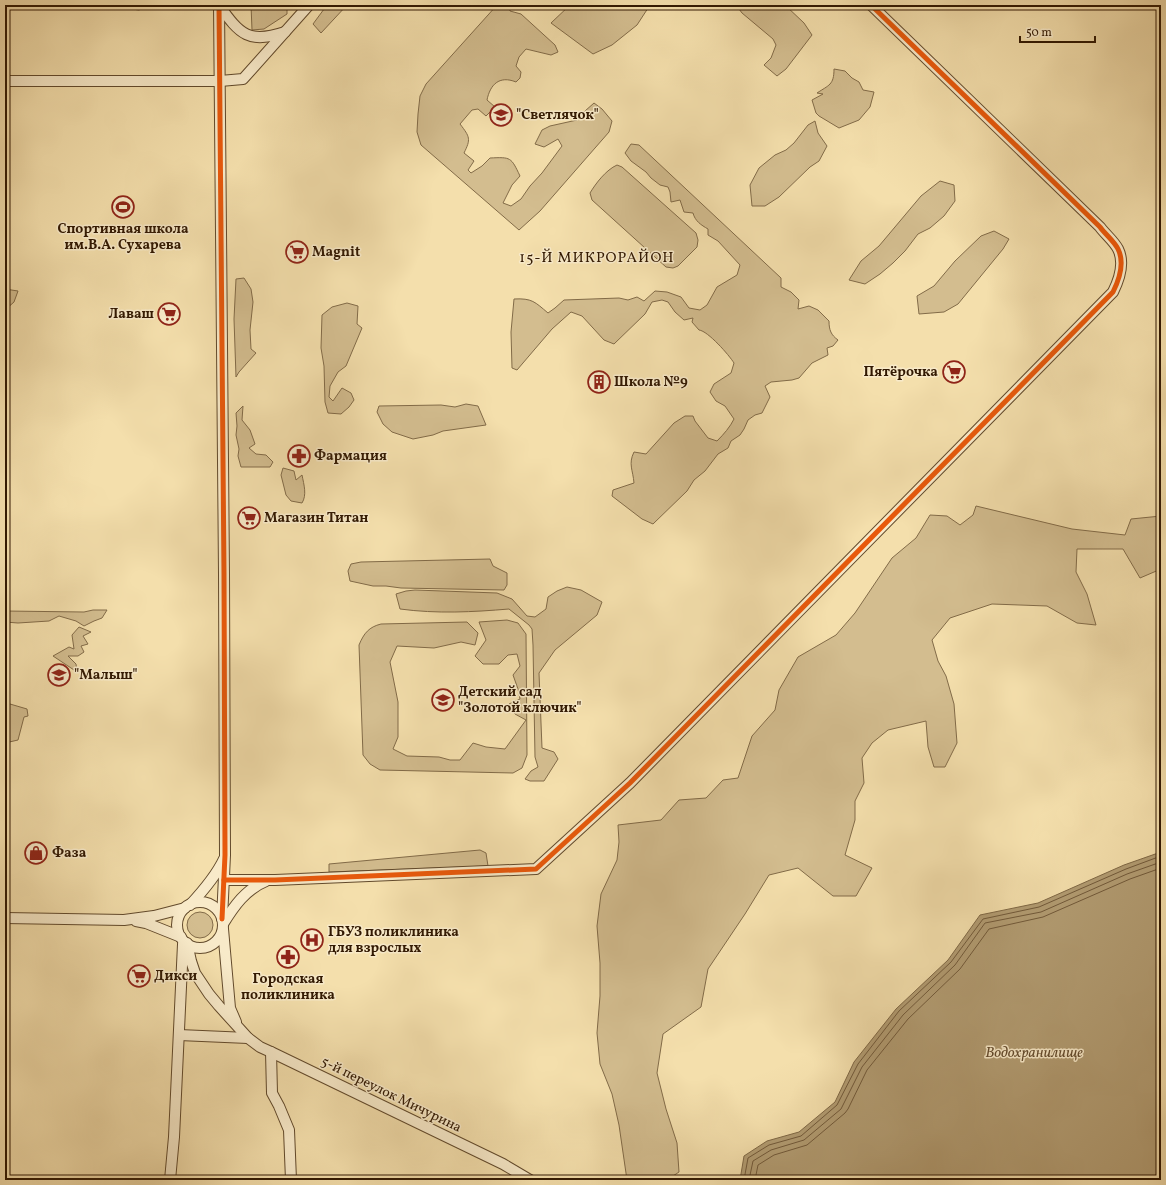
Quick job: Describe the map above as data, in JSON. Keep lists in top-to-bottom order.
{
  "streets": {
    "street": ["5-й переулок Мичурина"]
  },
  "districts": ["15-Й МИКРОРАЙОН"],
  "water": ["Водохранилище"],
  "places": {
    "school or university": ["\"Светлячок\"", "\"Малыш\"", "Детский сад \"Золотой ключик\""],
    "sports": ["Спортивная школа им.В.А. Сухарева"],
    "supermarket": [
      "Magnit",
      "Лаваш",
      "Пятёрочка",
      "Магазин Титан",
      "Дикси"
    ],
    "building": ["Школа №9"],
    "pharmacy": ["Фармация", "Городская поликлиника"],
    "shop": ["Фаза"],
    "hospital": ["ГБУЗ поликлиника для взрослых"]
  },
  "scale_bar": "50 m"
}
